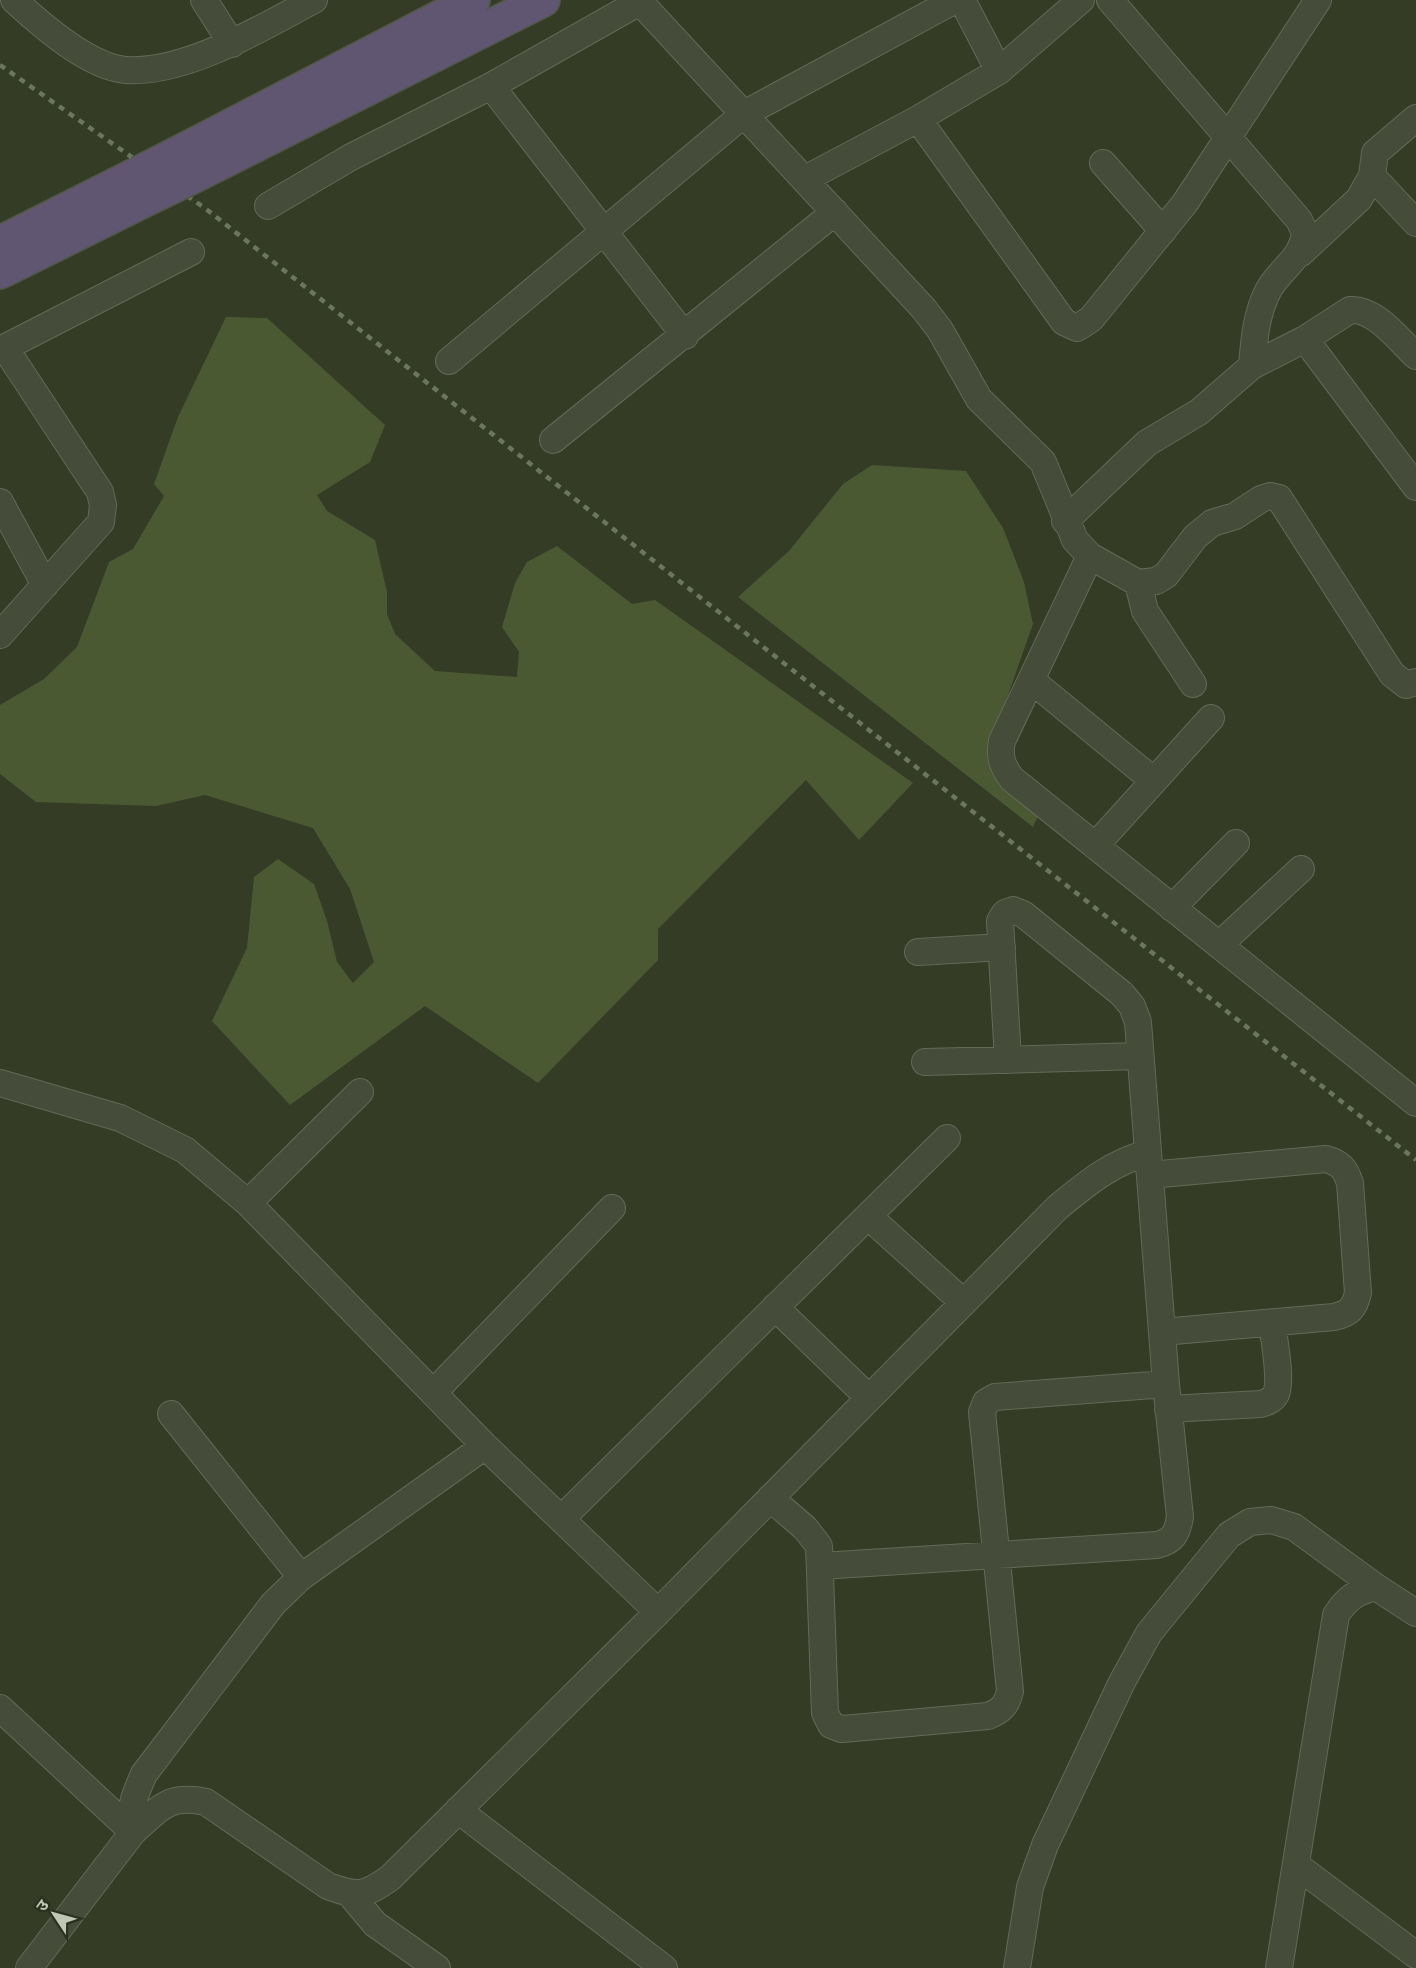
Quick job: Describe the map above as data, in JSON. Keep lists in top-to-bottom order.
{
  "north": "top left"
}
